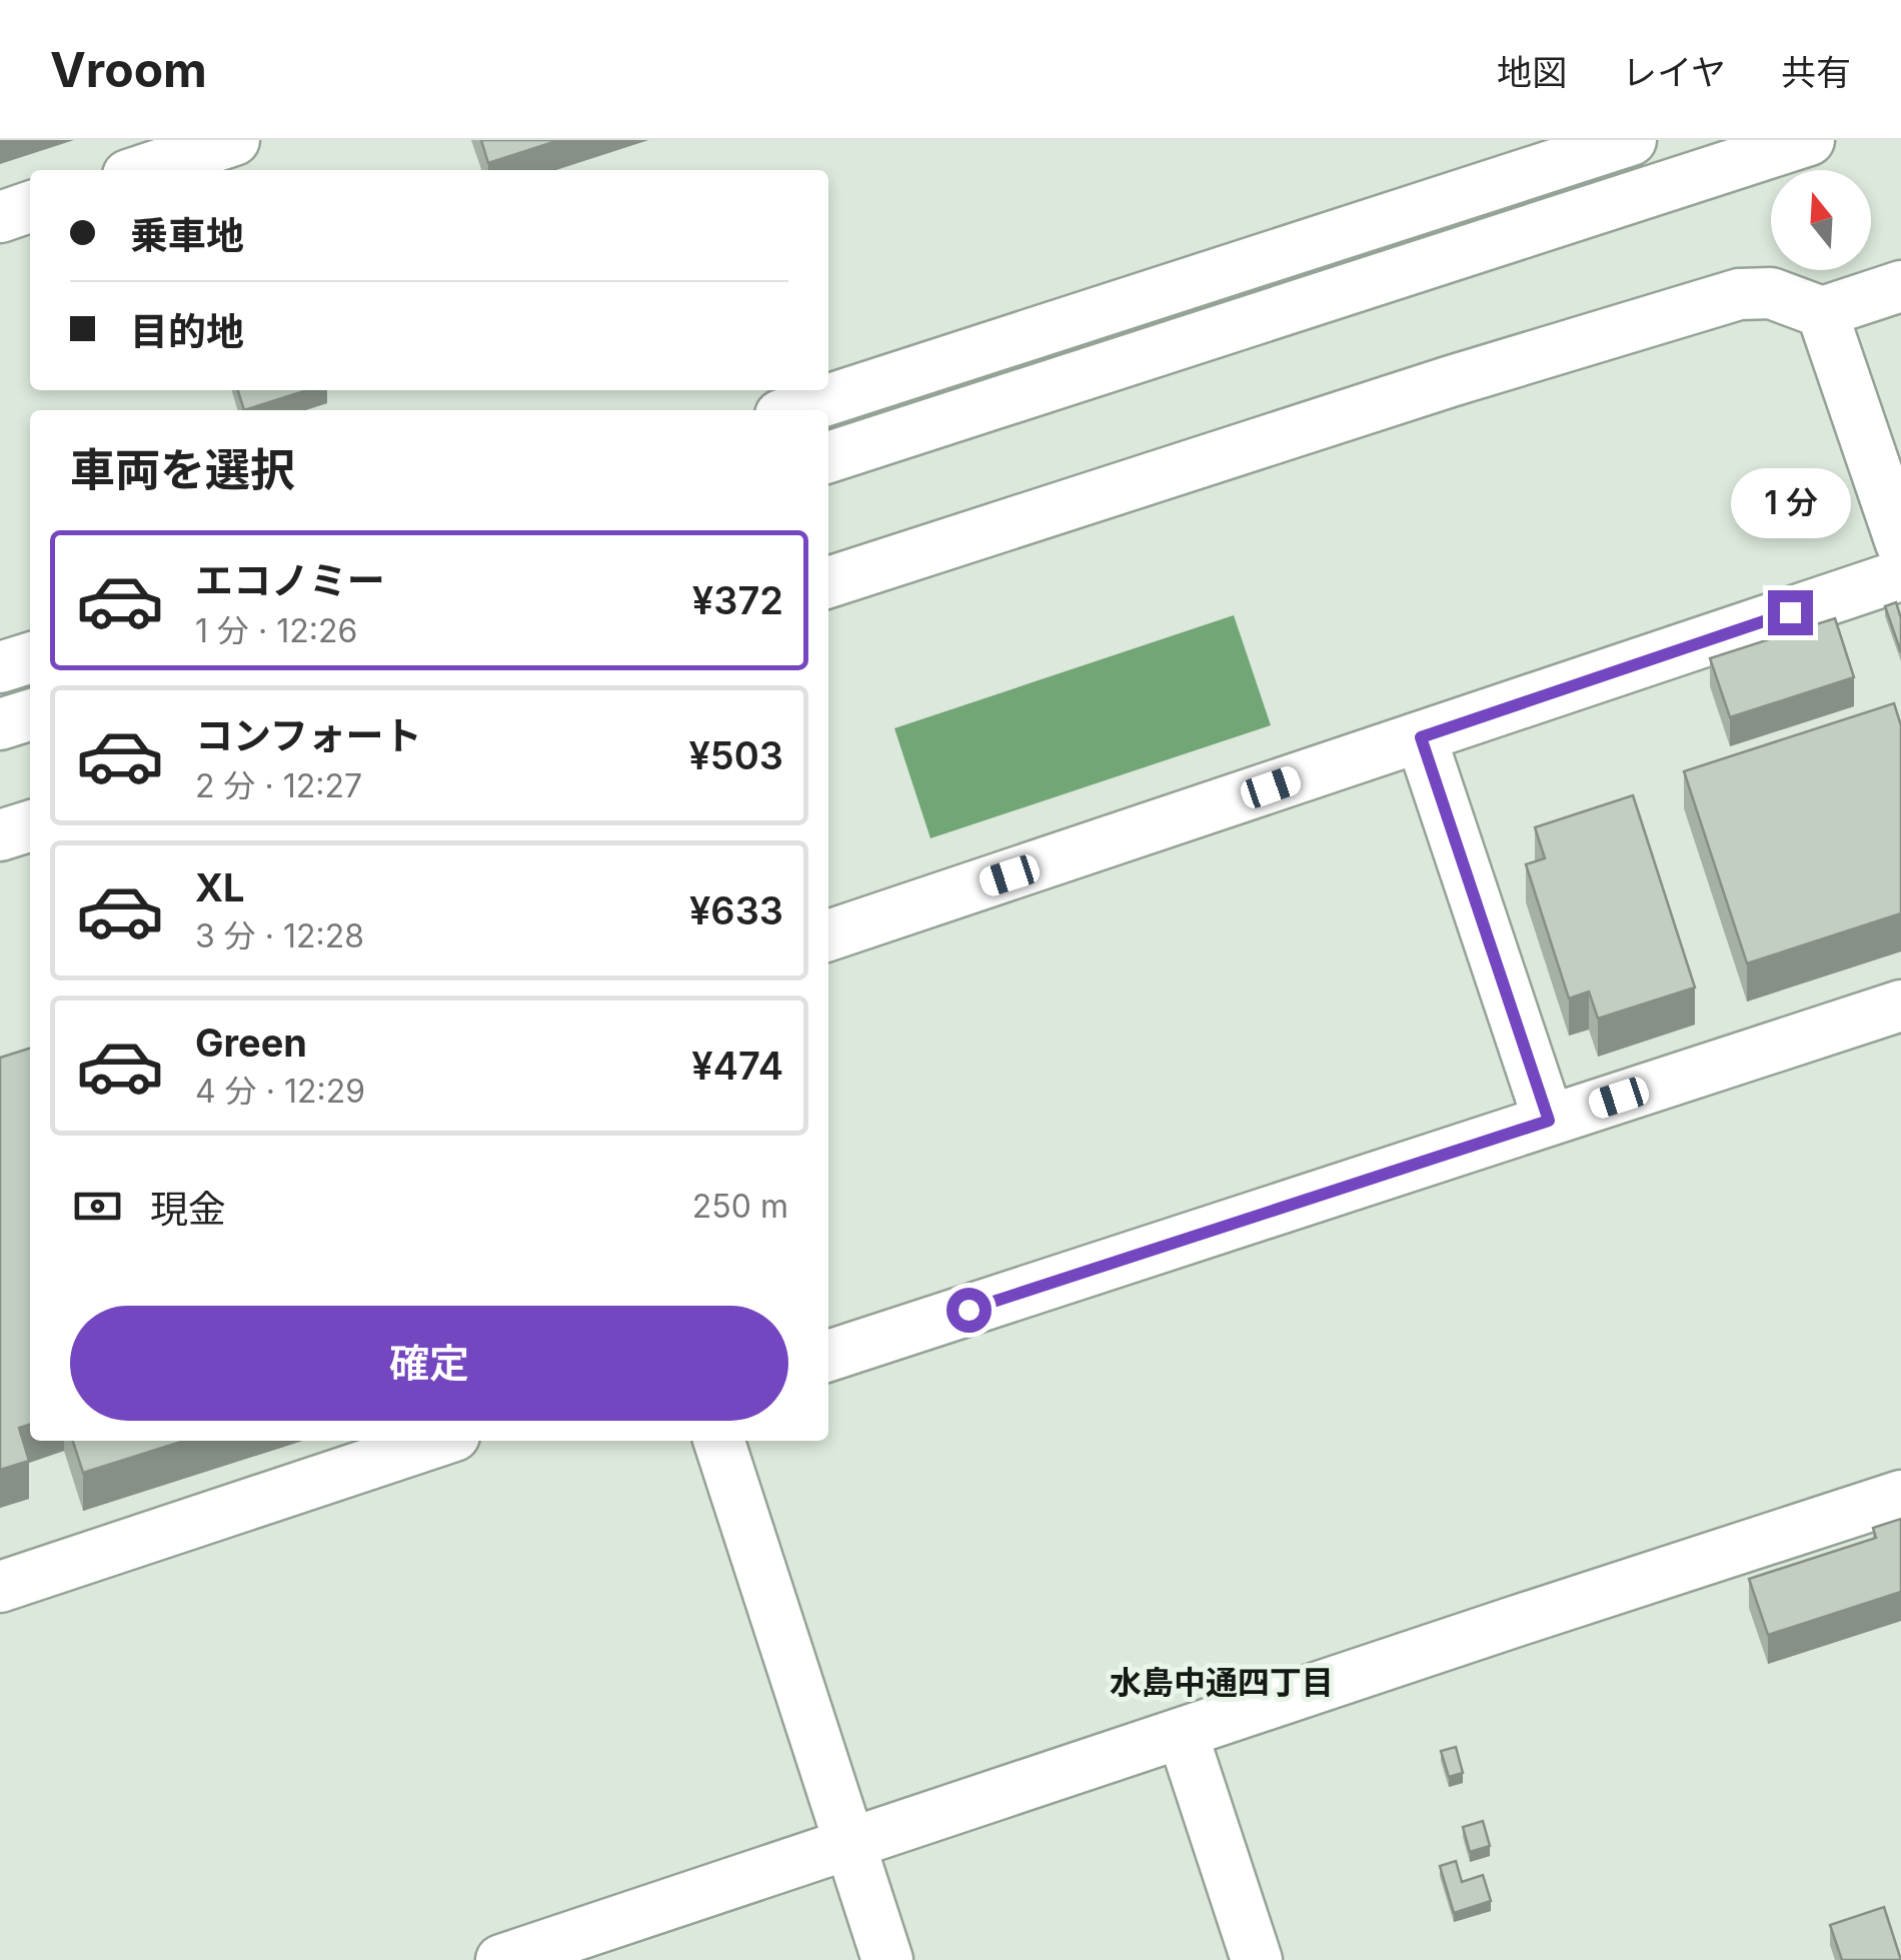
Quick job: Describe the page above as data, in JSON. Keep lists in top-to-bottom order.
{
  "districts": ["水島中通四丁目"],
  "north": "top",
  "page": {
    "header": "Vroom",
    "nav": ["地図", "レイヤ", "共有"],
    "banner": ["乗車地", "目的地"],
    "heading": "車両を選択",
    "bubble": "1 分",
    "list": [
      {
        "name": "エコノミー",
        "note": "1 分 · 12:26",
        "value": "¥372"
      },
      {
        "name": "コンフォート",
        "note": "2 分 · 12:27",
        "value": "¥503"
      },
      {
        "name": "XL",
        "note": "3 分 · 12:28",
        "value": "¥633"
      },
      {
        "name": "Green",
        "note": "4 分 · 12:29",
        "value": "¥474"
      }
    ],
    "pay": ["現金", "250 m"],
    "buttons": "確定"
  }
}
